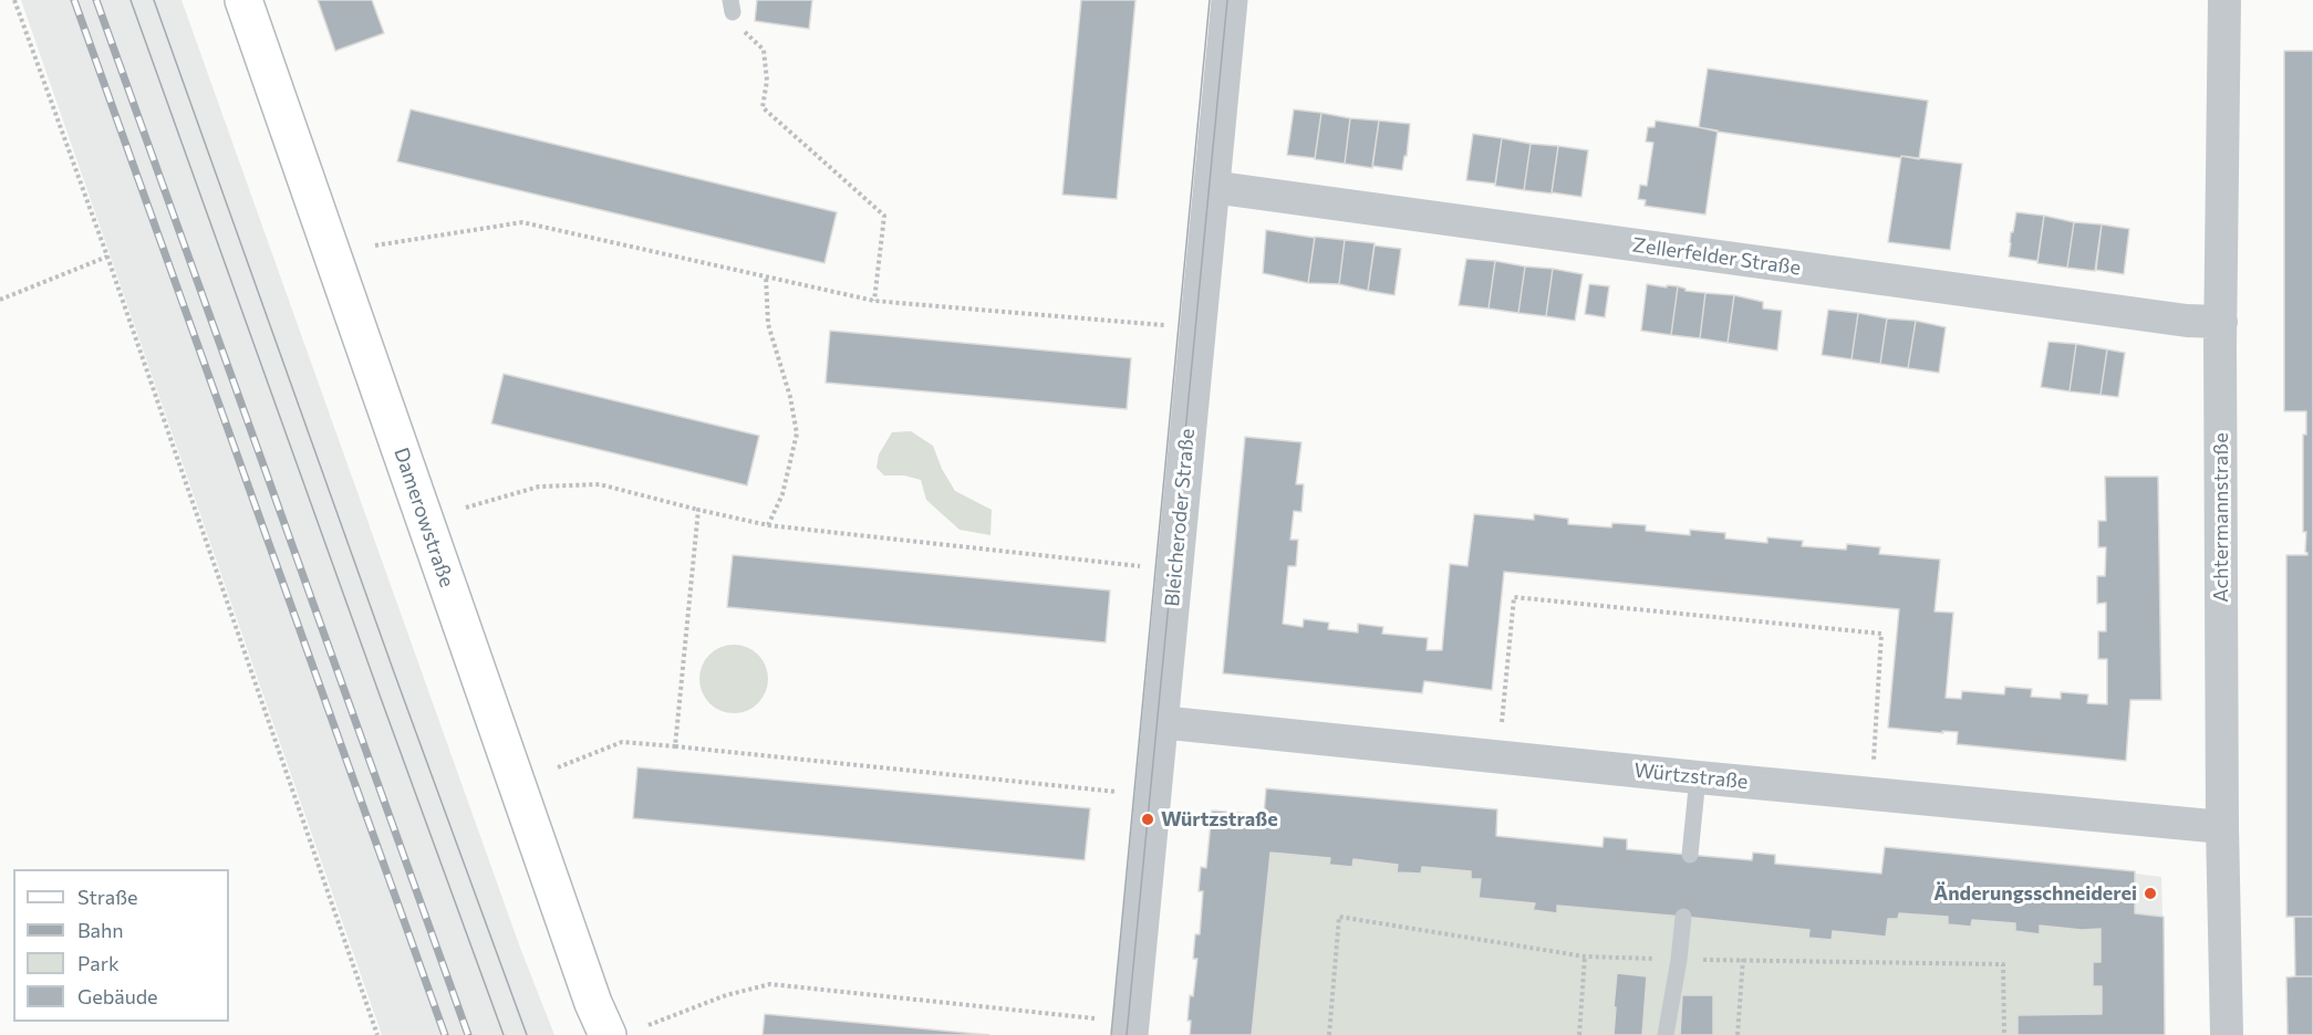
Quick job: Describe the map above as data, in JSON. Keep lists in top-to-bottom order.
{
  "streets": {
    "main road": ["Damerowstraße"],
    "street": [
      "Zellerfelder Straße",
      "Bleicheroder Straße",
      "Achtermannstraße",
      "Würtzstraße"
    ]
  },
  "crossings": [
    ["Zellerfelder Straße", "Bleicheroder Straße"],
    ["Zellerfelder Straße", "Achtermannstraße"],
    ["Bleicheroder Straße", "Würtzstraße"],
    ["Achtermannstraße", "Würtzstraße"]
  ],
  "places": ["Würtzstraße", "Änderungsschneiderei"],
  "legend": [
    "Straße",
    "Bahn",
    "Park",
    "Gebäude"
  ]
}
